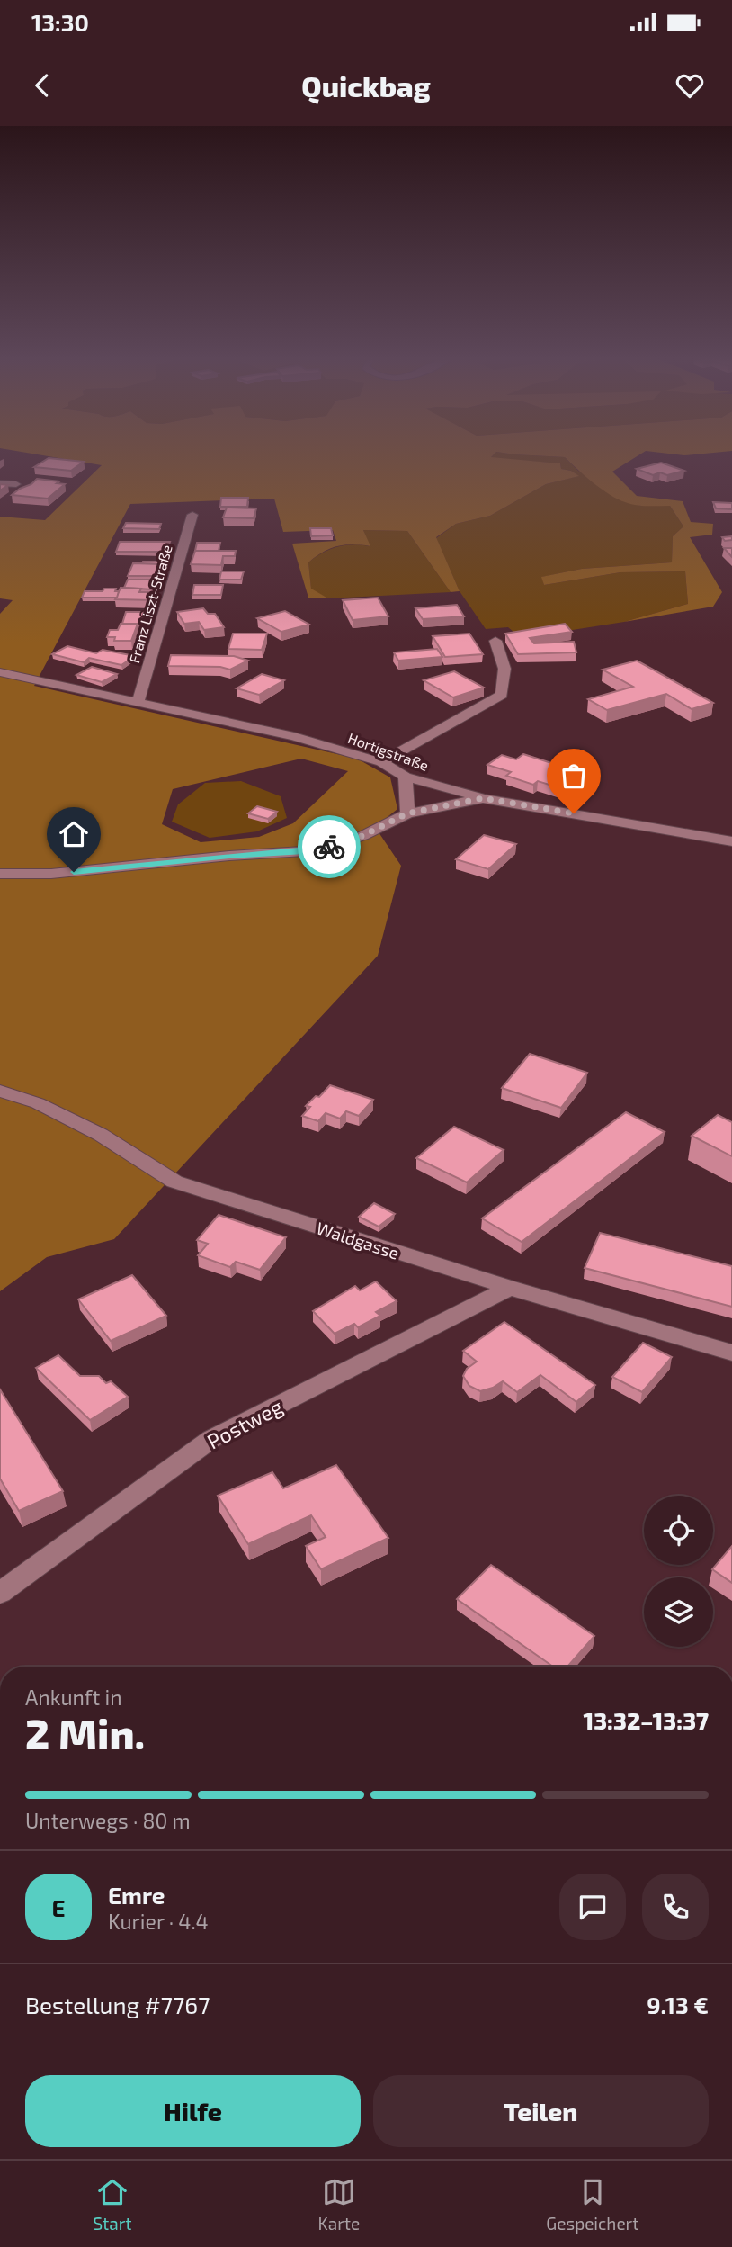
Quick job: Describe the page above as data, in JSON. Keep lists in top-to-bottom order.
{
  "streets": {
    "street": [
      "Franz Liszt-Straße",
      "Hortigstraße",
      "Waldgasse",
      "Postweg"
    ]
  },
  "crossings": [
    ["Franz Liszt-Straße", "Hortigstraße"],
    ["Waldgasse", "Postweg"]
  ],
  "page": {
    "status": "13:30",
    "header": "Quickbag",
    "heading": ["2 Min.", "Ankunft in", "13:32–13:37"],
    "panel": [
      "Emre",
      "Kurier · 4.4",
      "Bestellung #7767",
      "9.13 €"
    ],
    "bar": "Unterwegs · 80 m",
    "round": "E",
    "buttons": ["Hilfe", "Teilen"],
    "tabs": ["Start", "Karte", "Gespeichert"]
  }
}
